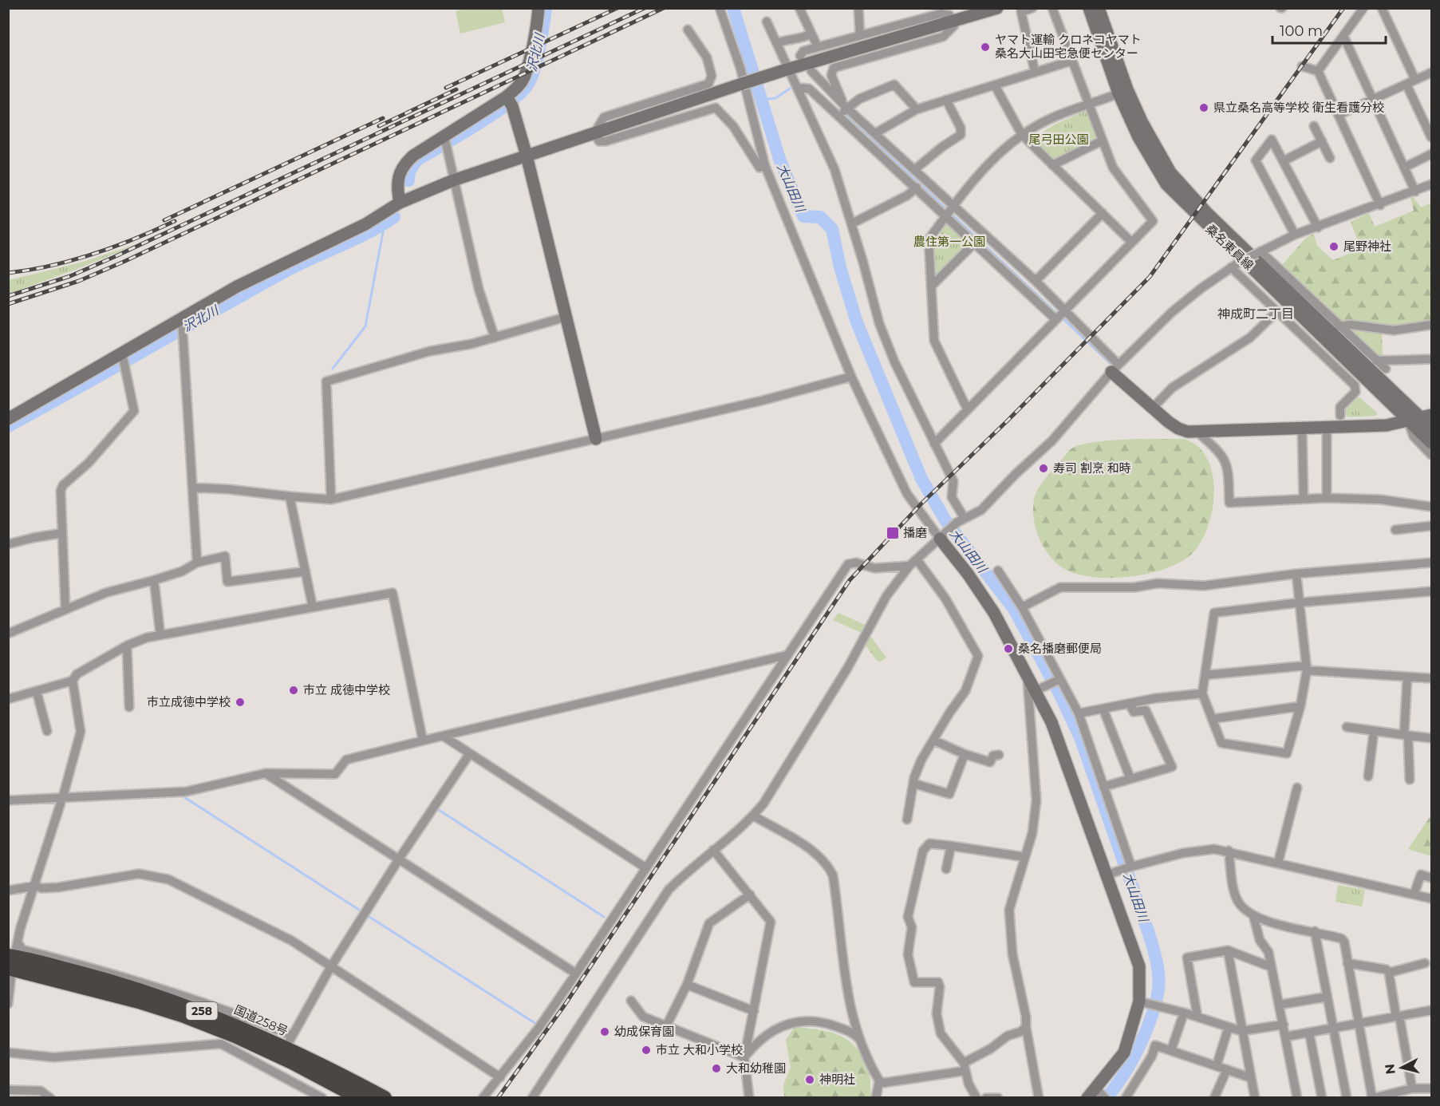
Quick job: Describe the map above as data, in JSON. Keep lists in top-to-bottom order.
{
  "streets": {
    "highway": ["258", "国道258号"],
    "street": ["桑名東員線"]
  },
  "districts": ["神成町二丁目"],
  "water": ["沢北川", "大山田川"],
  "parks": ["尾弓田公園", "農住第一公園"],
  "places": {
    "other": [
      "ヤマト運輸 クロネコヤマト 桑名大山田宅急便センター",
      "県立桑名高等学校 衛生看護分校",
      "尾野神社",
      "寿司 割烹 和時",
      "桑名播磨郵便局",
      "市立 成徳中学校",
      "市立成徳中学校",
      "幼成保育園",
      "市立 大和小学校",
      "大和幼稚園",
      "神明社"
    ],
    "transit": ["播磨"]
  },
  "scale_bar": "100 m",
  "north": "left"
}
